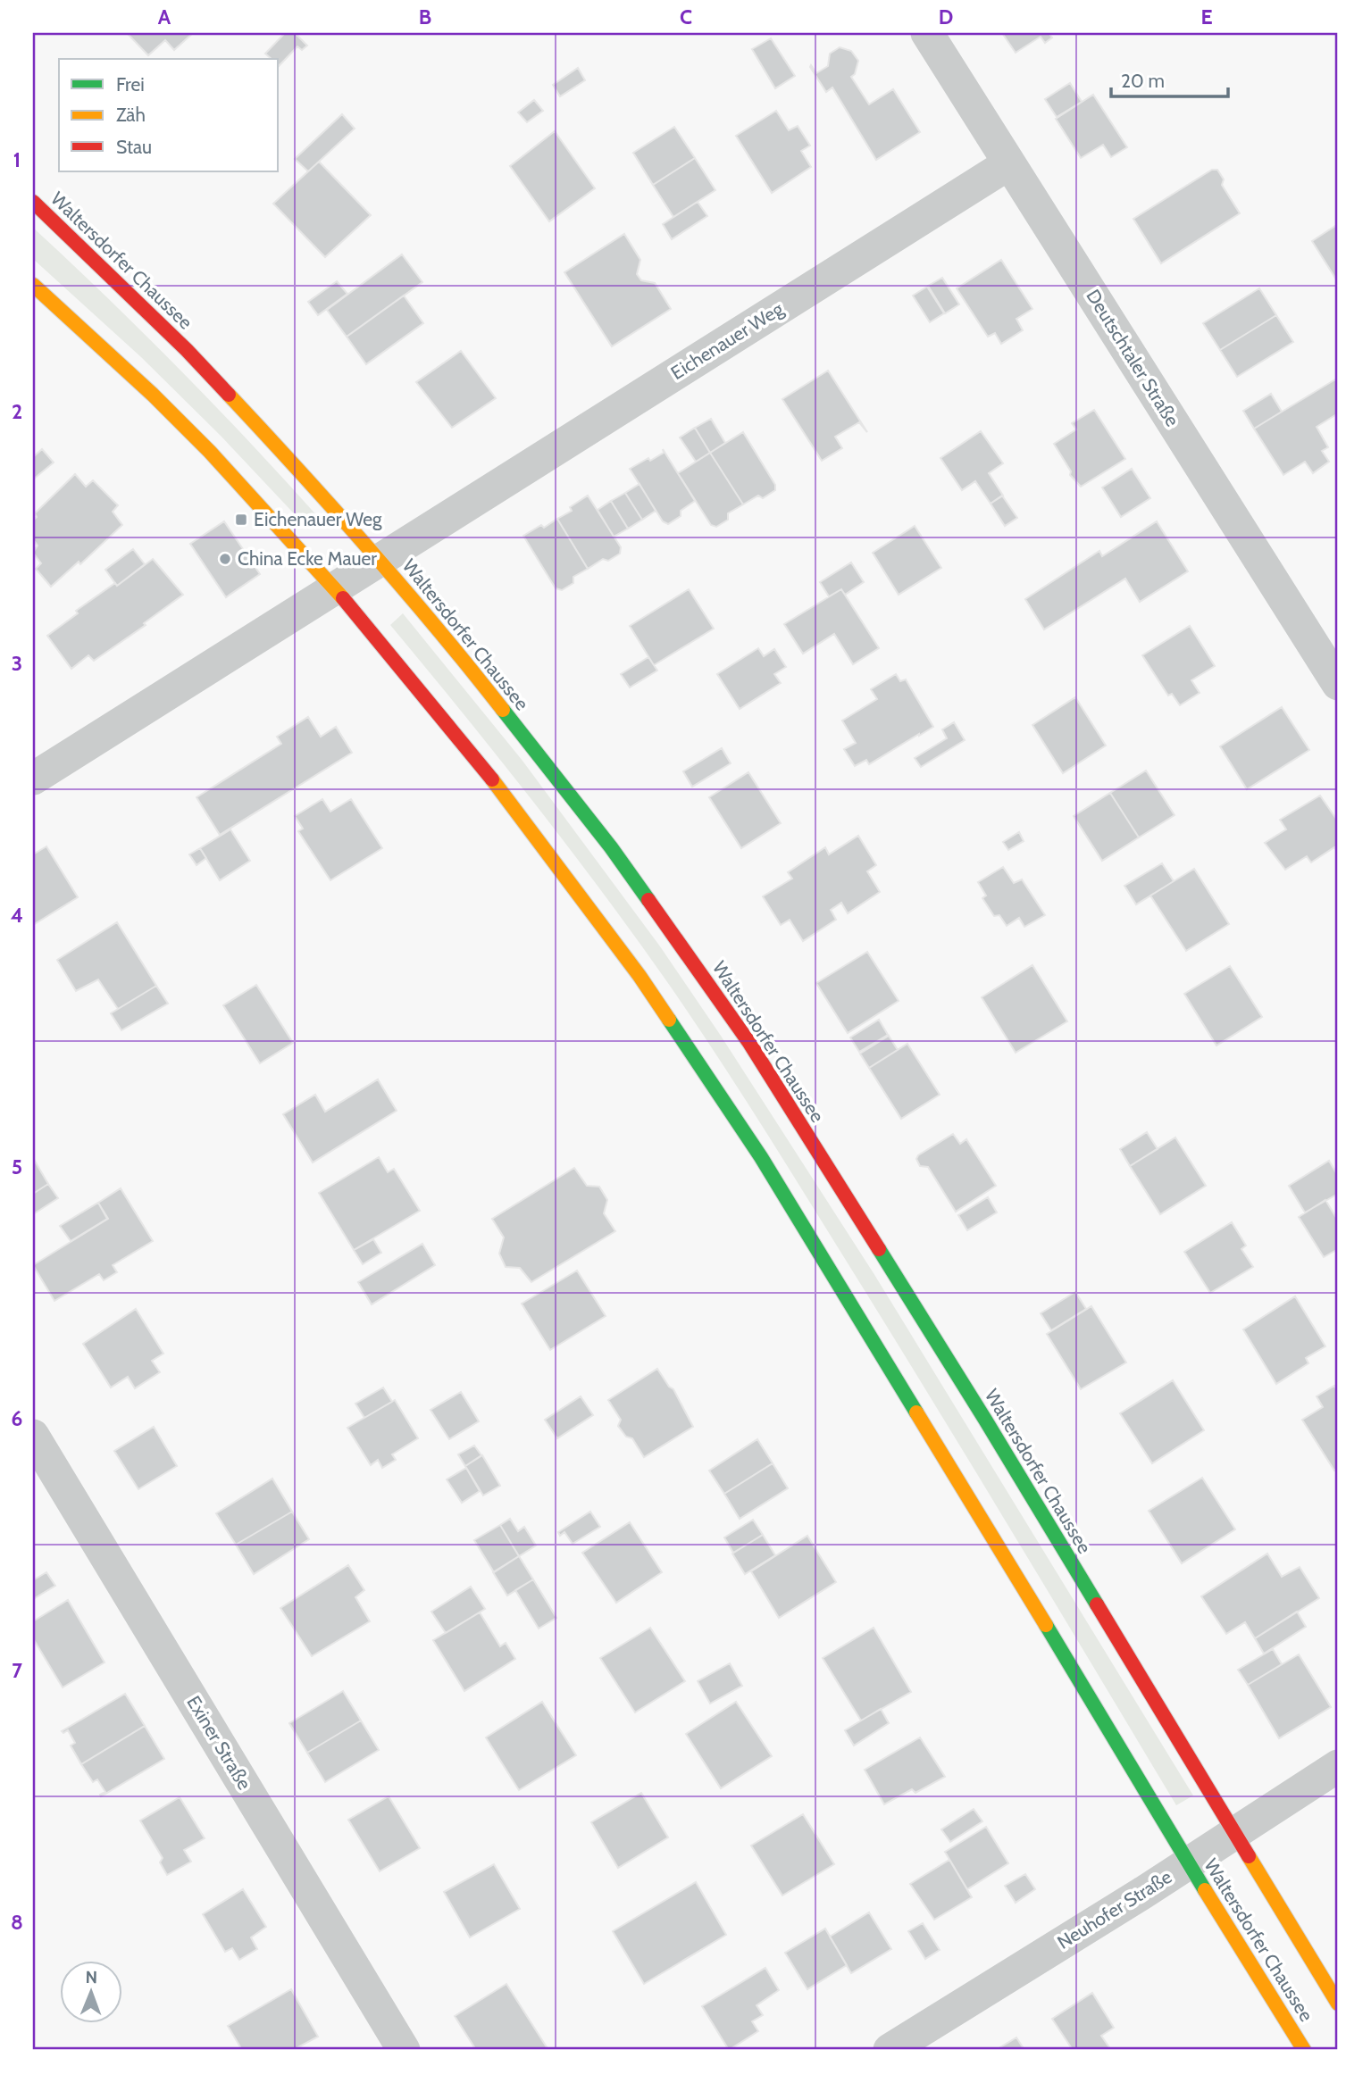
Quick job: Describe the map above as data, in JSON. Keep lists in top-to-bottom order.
{
  "streets": {
    "main road": ["Waltersdorfer Chaussee"],
    "street": [
      "Eichenauer Weg",
      "Deutschtaler Straße",
      "Exiner Straße",
      "Neuhofer Straße"
    ]
  },
  "crossings": [
    ["Waltersdorfer Chaussee", "Eichenauer Weg"],
    ["Waltersdorfer Chaussee", "Neuhofer Straße"],
    ["Eichenauer Weg", "Deutschtaler Straße"]
  ],
  "places": {
    "transit": ["Eichenauer Weg"],
    "other": ["China Ecke Mauer"]
  },
  "legend": ["Frei", "Zäh", "Stau"],
  "scale_bar": "20 m",
  "north": "top",
  "grid": {
    "columns": [
      "A",
      "B",
      "C",
      "D",
      "E"
    ],
    "rows": [
      "1",
      "2",
      "3",
      "4",
      "5",
      "6",
      "7",
      "8"
    ]
  }
}
